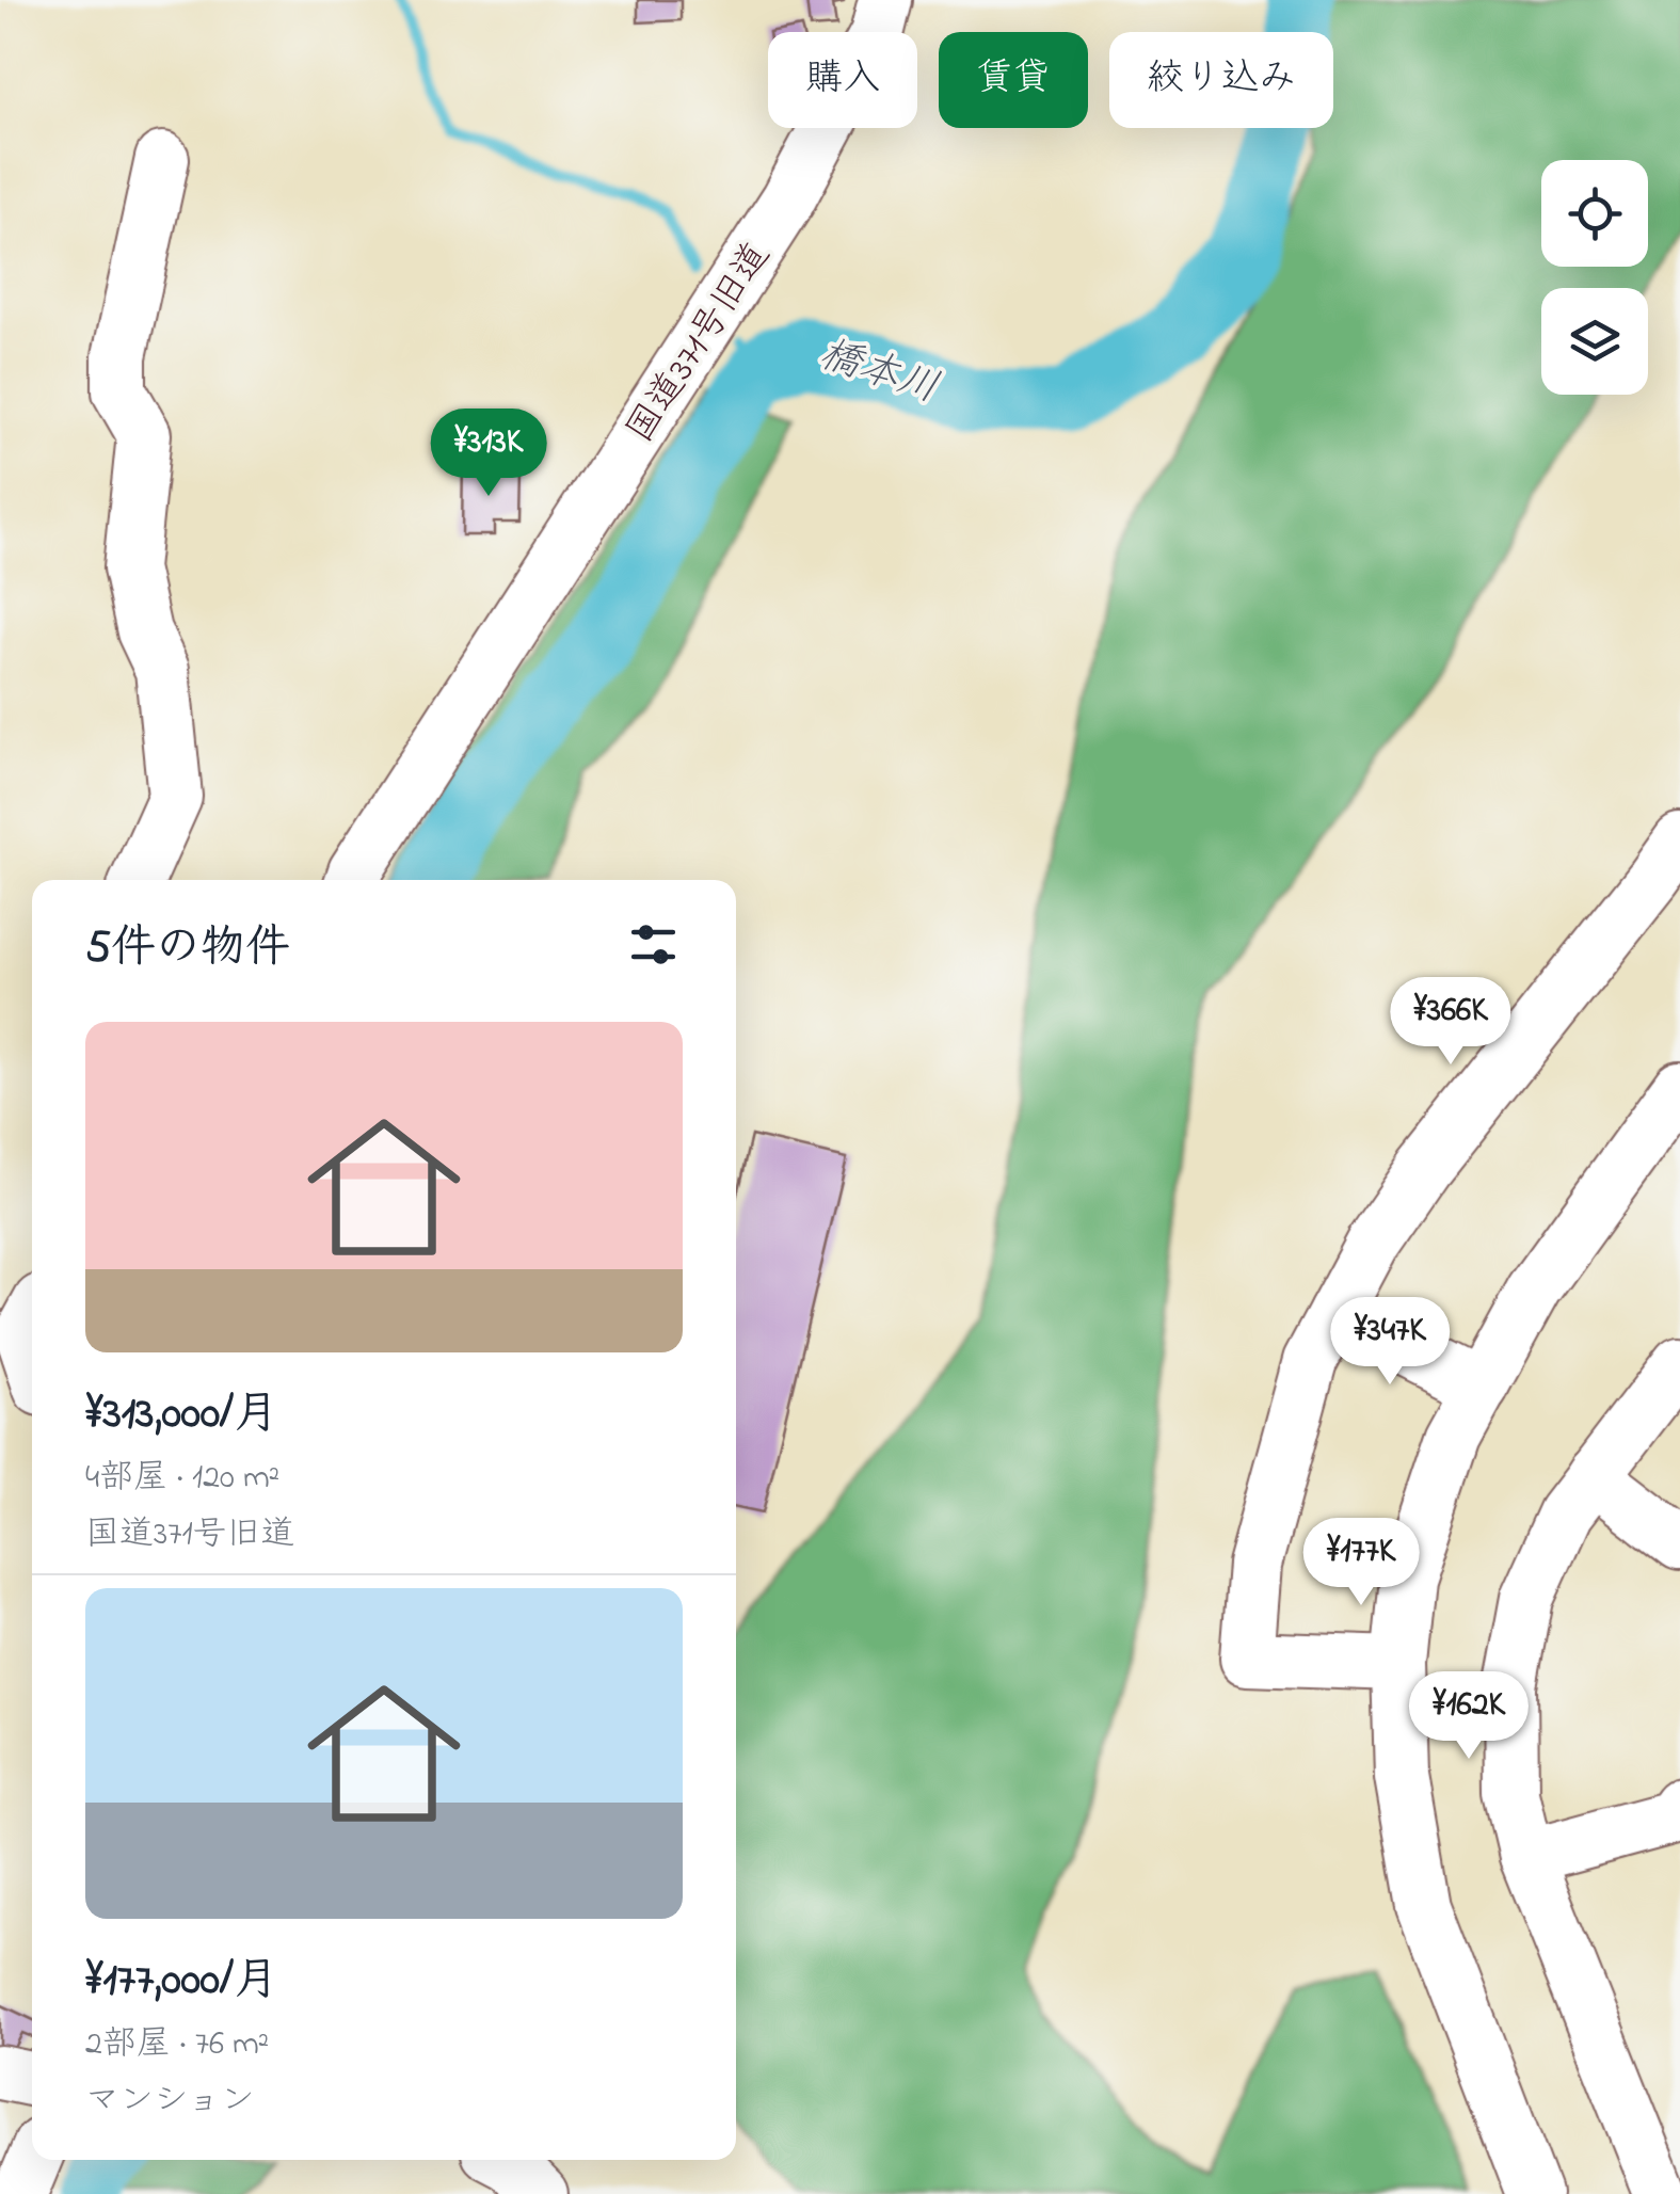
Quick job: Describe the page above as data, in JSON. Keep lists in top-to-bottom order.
{
  "streets": {
    "street": ["国道371号旧道"]
  },
  "water": ["橋本川"],
  "page": {
    "chip": ["購入", "賃貸", "絞り込み"],
    "price": [
      "¥313K",
      "¥366K",
      "¥347K",
      "¥177K",
      "¥162K"
    ],
    "heading": "5件の物件",
    "list": [
      {
        "name": "¥313,000/月",
        "note": "4部屋 · 120 m² · 国道371号旧道"
      },
      {
        "name": "¥177,000/月",
        "note": "2部屋 · 76 m² · マンション"
      }
    ]
  }
}
